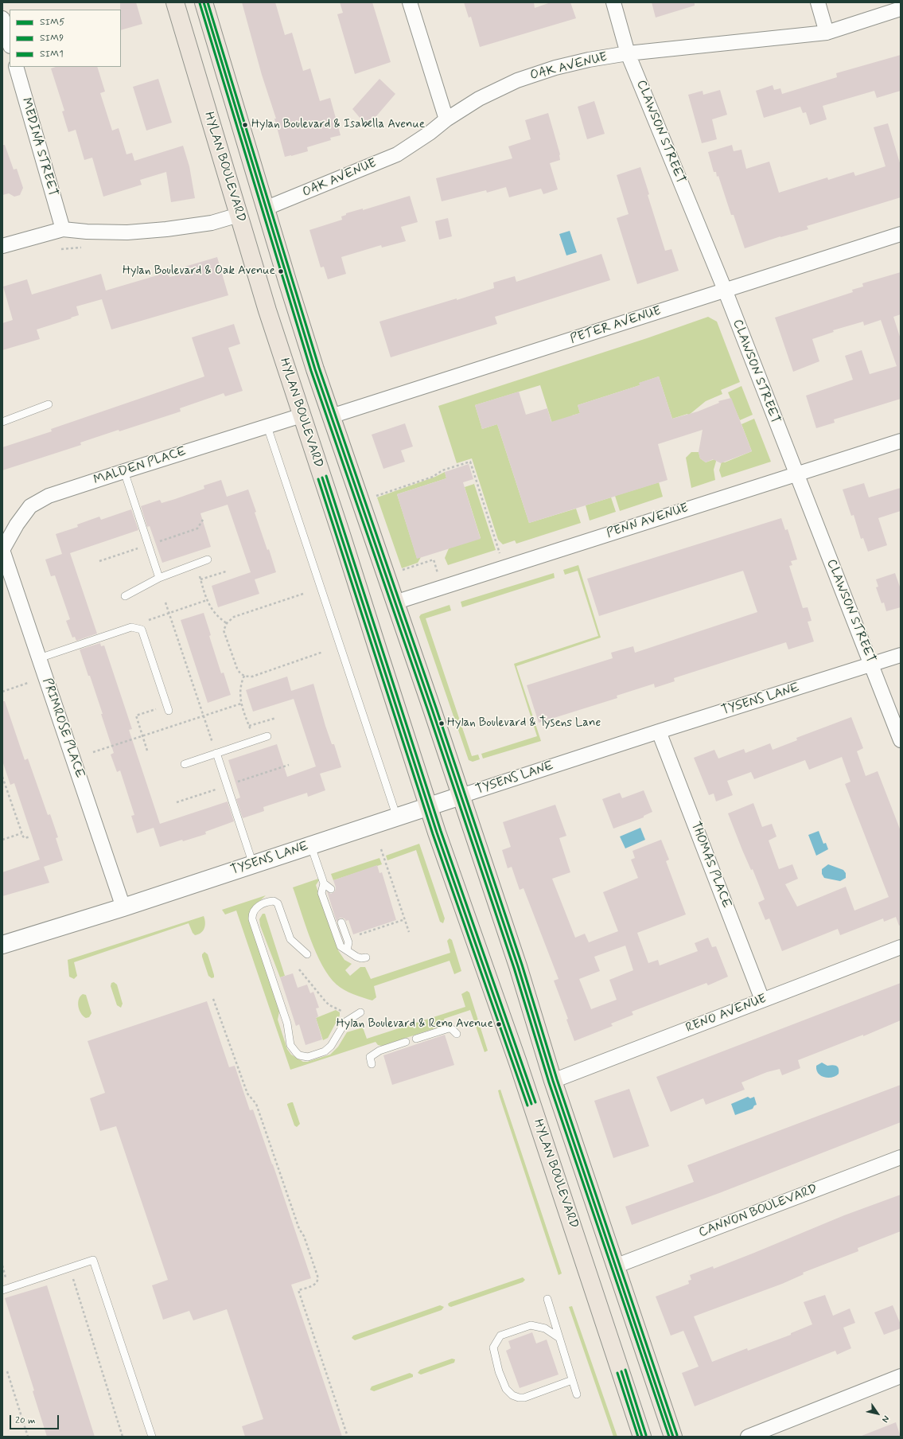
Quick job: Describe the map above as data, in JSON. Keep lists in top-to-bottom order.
{
  "streets": {
    "main road": ["HYLAN BOULEVARD"],
    "street": [
      "OAK AVENUE",
      "CLAWSON STREET",
      "MEDINA STREET",
      "PETER AVENUE",
      "MALDEN PLACE",
      "PENN AVENUE",
      "TYSENS LANE",
      "PRIMROSE PLACE",
      "THOMAS PLACE",
      "RENO AVENUE",
      "CANNON BOULEVARD"
    ]
  },
  "crossings": [
    ["OAK AVENUE", "CLAWSON STREET"],
    ["CLAWSON STREET", "PETER AVENUE"],
    ["CLAWSON STREET", "PENN AVENUE"],
    ["CLAWSON STREET", "TYSENS LANE"],
    ["HYLAN BOULEVARD", "MALDEN PLACE"],
    ["HYLAN BOULEVARD", "TYSENS LANE"],
    ["MALDEN PLACE", "PRIMROSE PLACE"],
    ["TYSENS LANE", "PRIMROSE PLACE"],
    ["TYSENS LANE", "THOMAS PLACE"],
    ["THOMAS PLACE", "RENO AVENUE"]
  ],
  "places": [
    "Hylan Boulevard & Isabella Avenue",
    "Hylan Boulevard & Oak Avenue",
    "Hylan Boulevard & Tysens Lane",
    "Hylan Boulevard & Reno Avenue"
  ],
  "lines": ["transit line SIM5", "transit line SIM1", "transit line SIM9"],
  "legend": ["SIM5", "SIM9", "SIM1"],
  "scale_bar": "20 m",
  "north": "bottom right"
}
